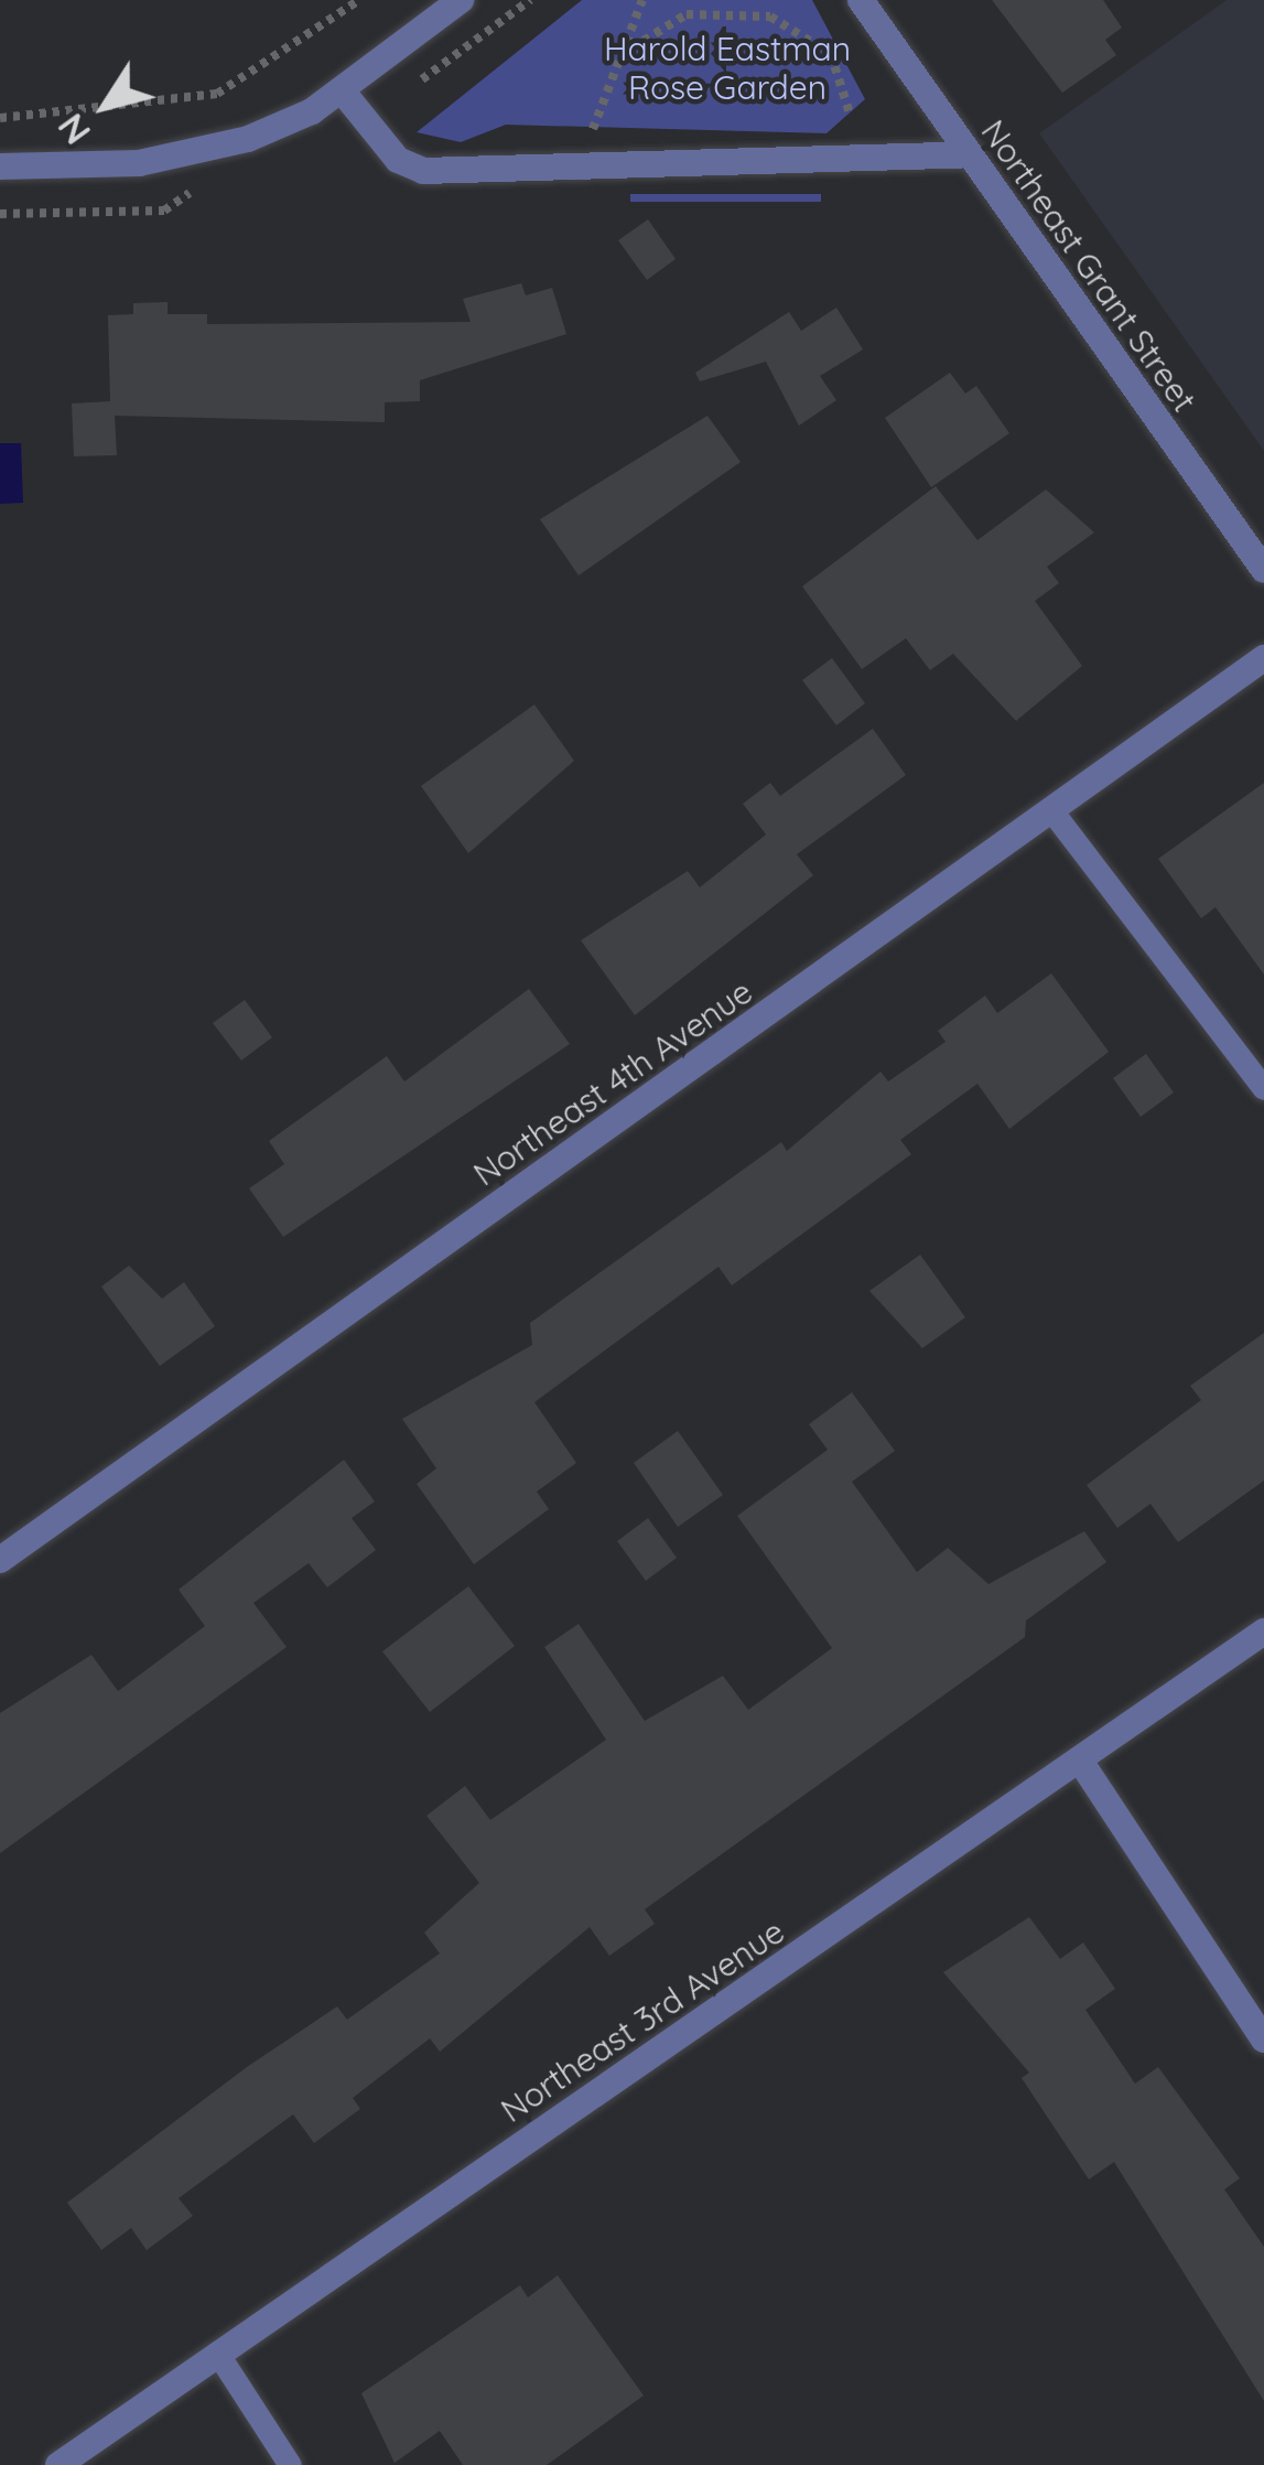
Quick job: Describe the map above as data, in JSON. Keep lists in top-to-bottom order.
{
  "streets": {
    "street": ["Northeast Grant Street", "Northeast 4th Avenue", "Northeast 3rd Avenue"]
  },
  "parks": ["Harold Eastman Rose Garden"],
  "north": "bottom left"
}
